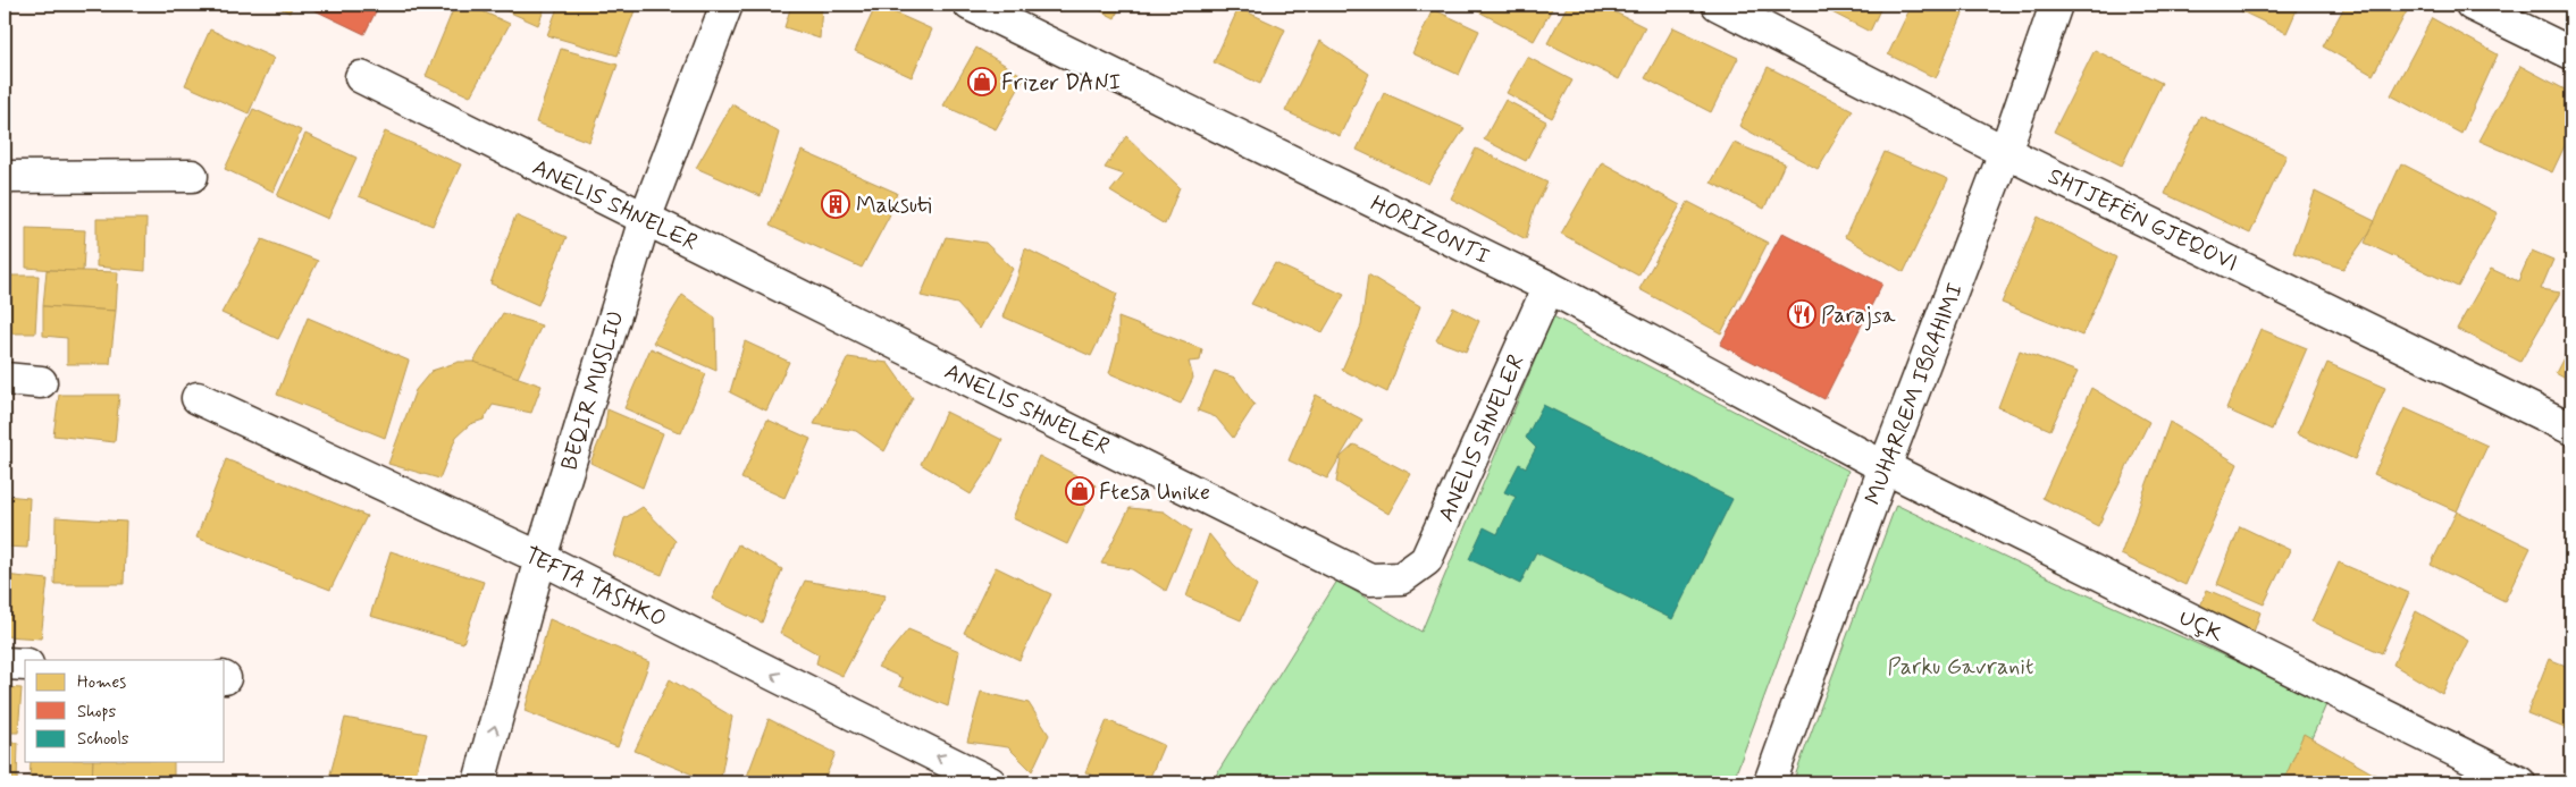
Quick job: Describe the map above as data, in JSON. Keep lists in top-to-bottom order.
{
  "streets": {
    "street": [
      "ANELIS SHNELER",
      "SHTJEFËN GJEQOVI",
      "HORIZONTI",
      "BEQIR MUSLIU",
      "MUHARREM IBRAHIMI",
      "TEFTA TASHKO",
      "UÇK"
    ]
  },
  "crossings": [
    ["ANELIS SHNELER", "HORIZONTI"],
    ["ANELIS SHNELER", "BEQIR MUSLIU"],
    ["SHTJEFËN GJEQOVI", "MUHARREM IBRAHIMI"],
    ["HORIZONTI", "MUHARREM IBRAHIMI"],
    ["HORIZONTI", "UÇK"],
    ["BEQIR MUSLIU", "TEFTA TASHKO"],
    ["MUHARREM IBRAHIMI", "UÇK"]
  ],
  "one_way": ["TEFTA TASHKO"],
  "parks": ["Parku Gavranit"],
  "places": {
    "shop": ["Frizer DANI", "Ftesa Unike"],
    "building": ["Maksuti"],
    "restaurant": ["Parajsa"]
  },
  "legend": ["Homes", "Shops", "Schools"]
}
